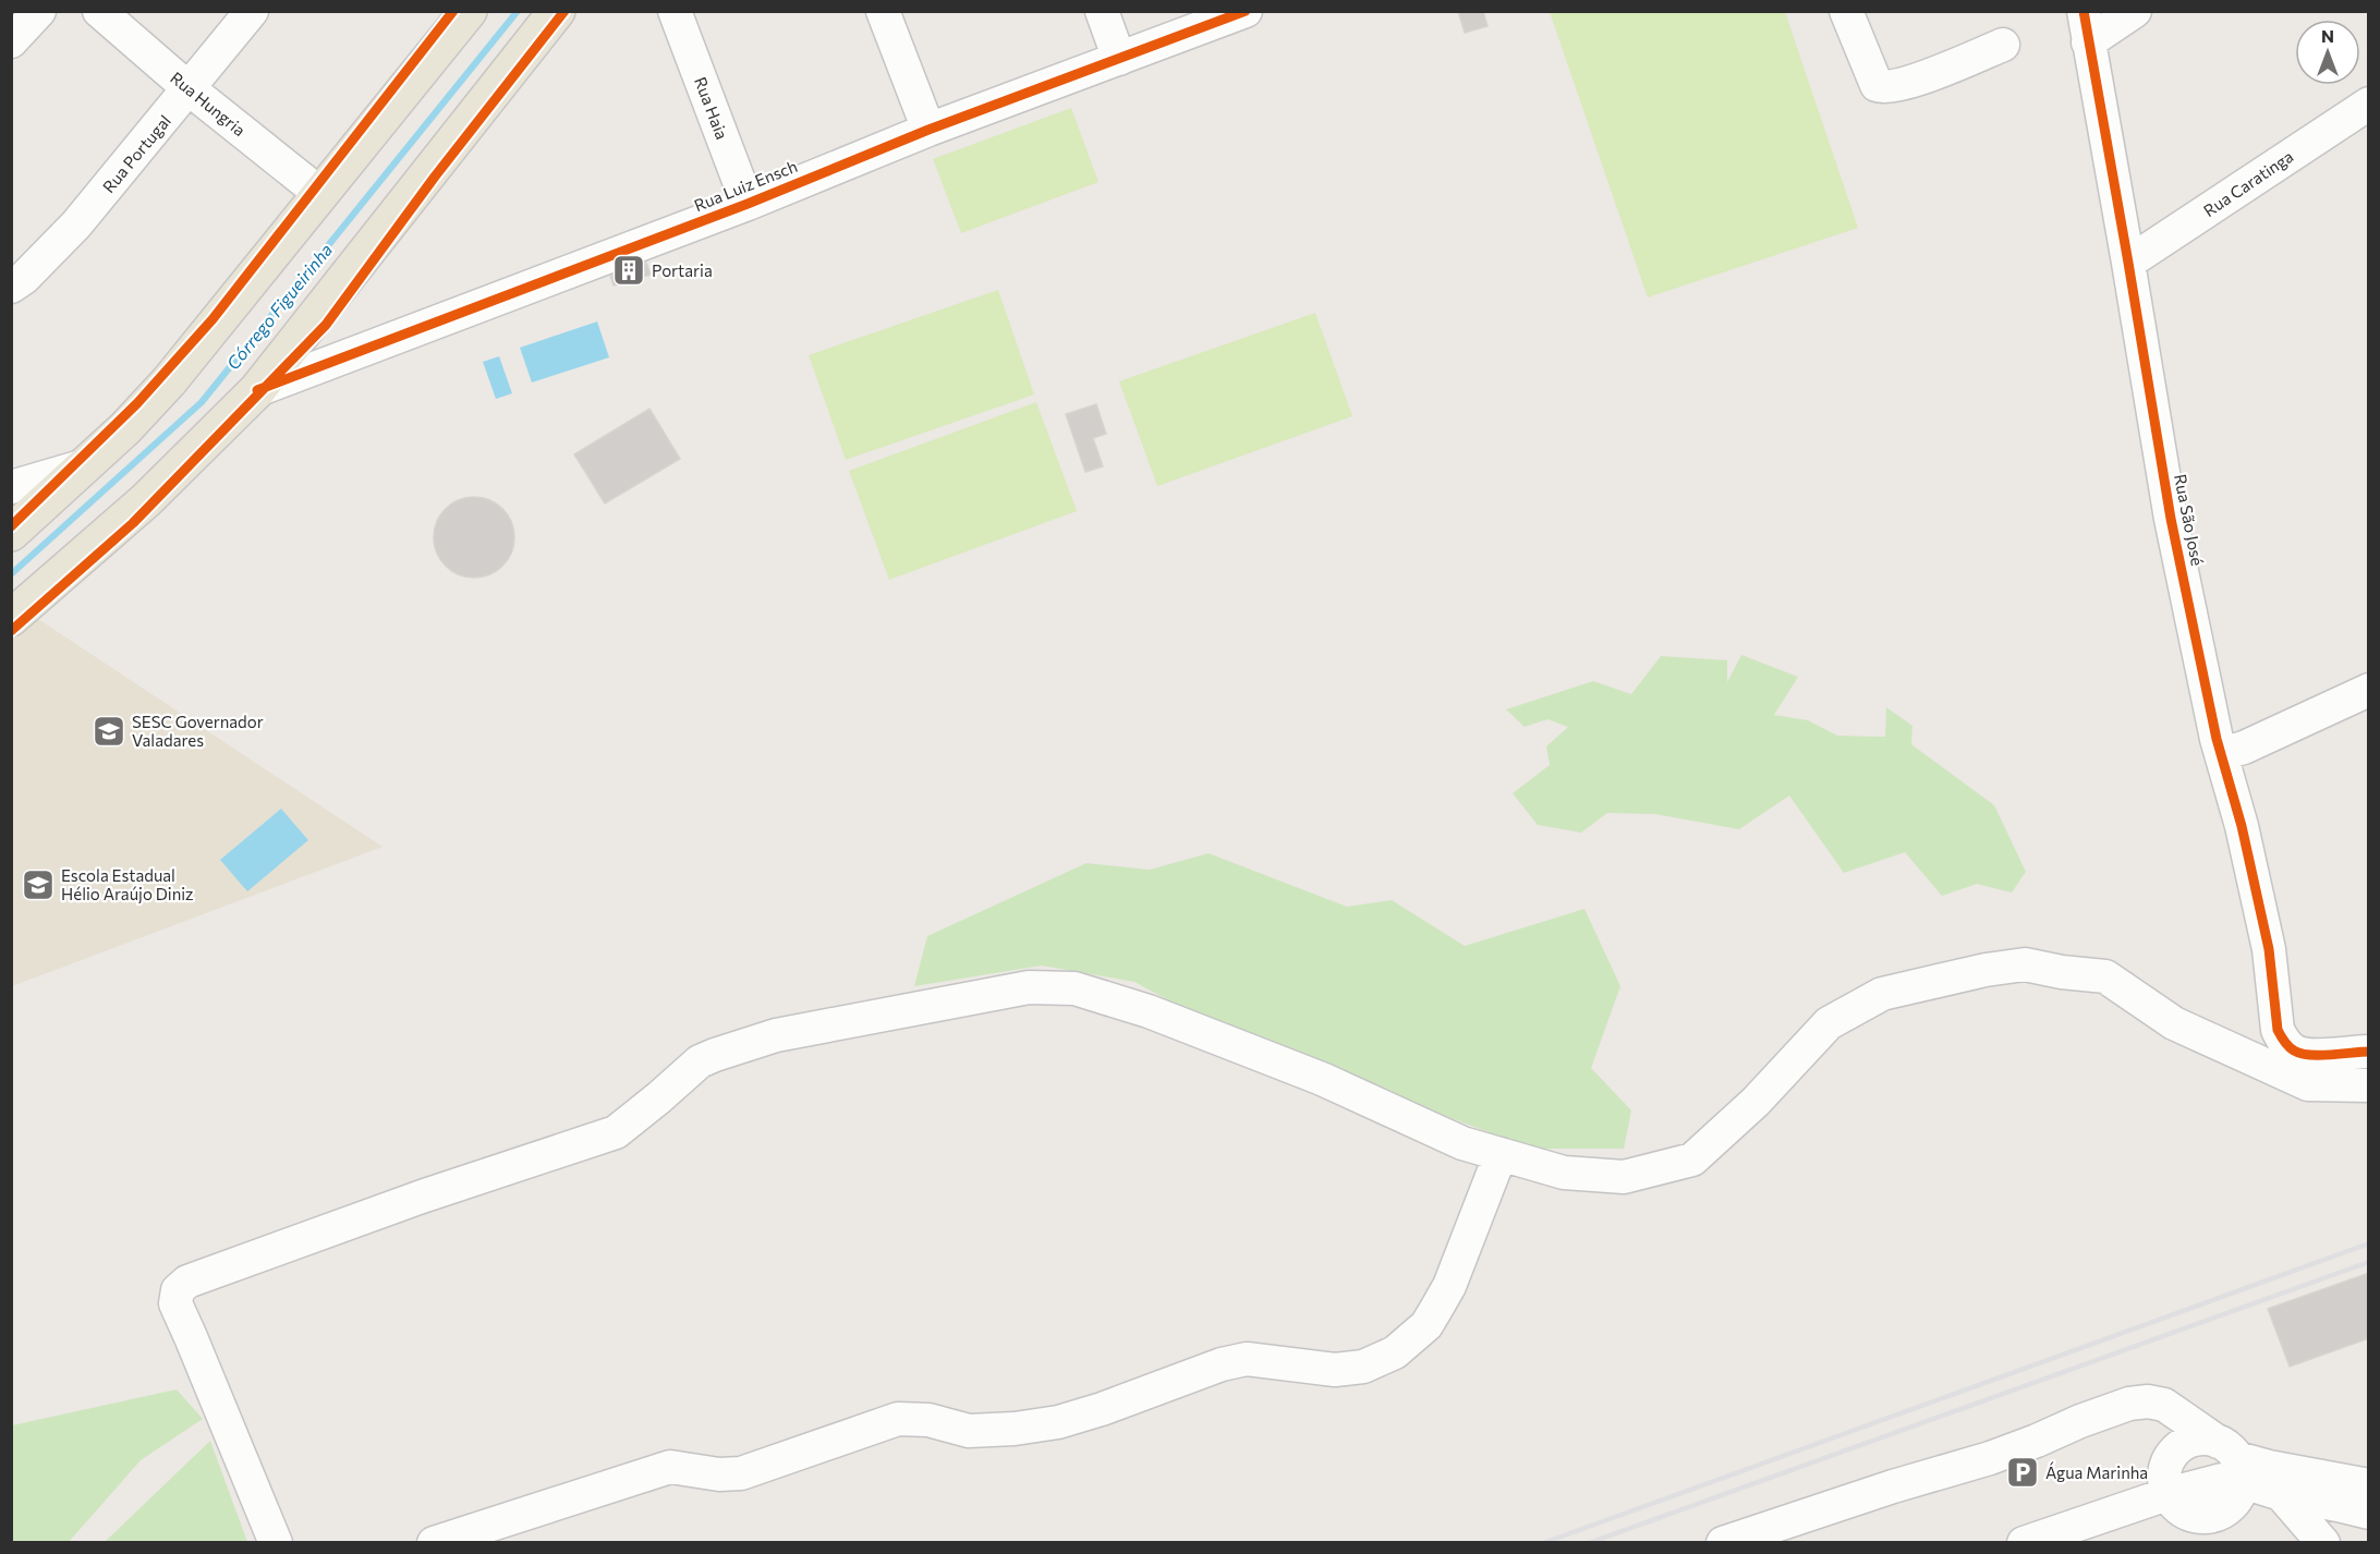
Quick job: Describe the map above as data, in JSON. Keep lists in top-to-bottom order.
{
  "streets": {
    "street": [
      "Rua Hungria",
      "Rua Haia",
      "Rua Portugal",
      "Rua Caratinga",
      "Rua Luiz Ensch",
      "Rua São José"
    ]
  },
  "crossings": [
    ["Rua Hungria", "Rua Portugal"],
    ["Rua Haia", "Rua Luiz Ensch"],
    ["Rua Caratinga", "Rua São José"]
  ],
  "water": ["Córrego Figueirinha"],
  "places": {
    "building": ["Portaria"],
    "school or university": ["SESC Governador Valadares", "Escola Estadual Hélio Araújo Diniz"],
    "parking": ["Água Marinha"]
  },
  "north": "top"
}
